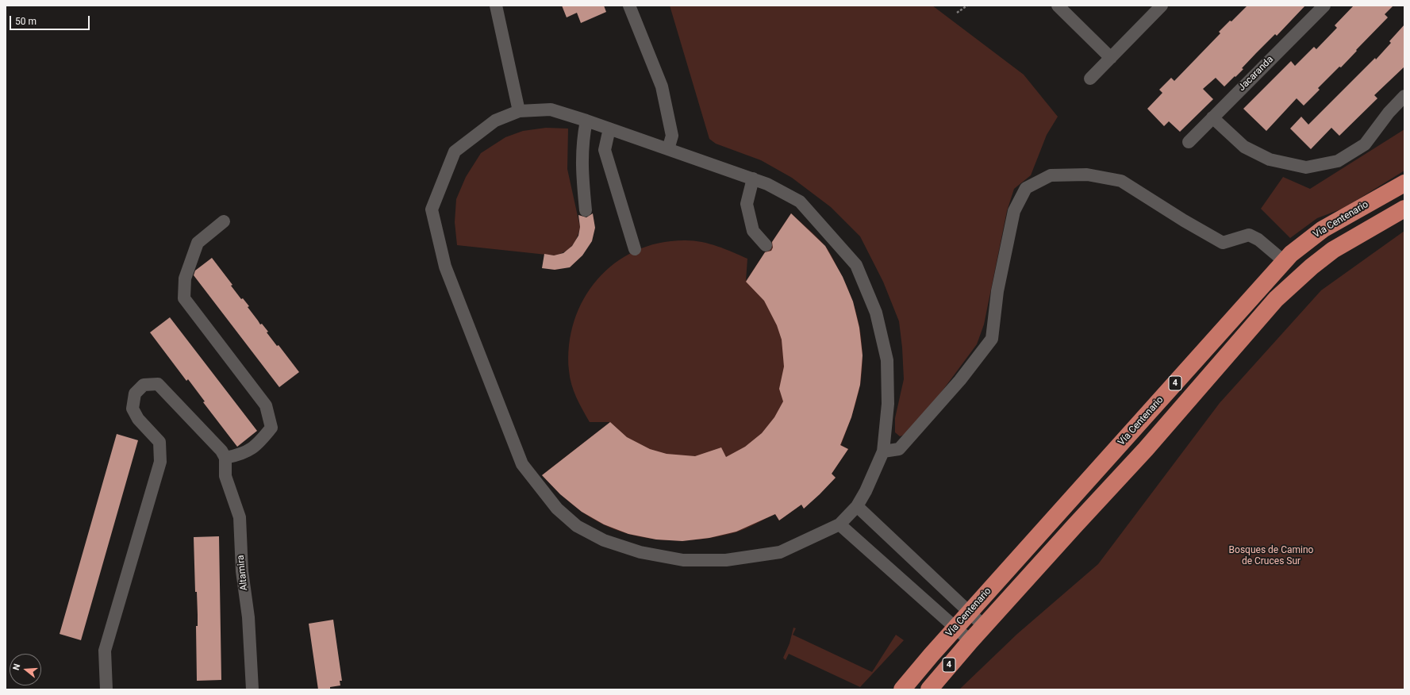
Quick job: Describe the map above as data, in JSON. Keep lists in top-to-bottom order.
{
  "streets": {
    "highway": ["Vía Centenario", "4"],
    "street": ["Jacaranda", "Altamira"]
  },
  "parks": ["Bosques de Camino de Cruces Sur"],
  "scale_bar": "50 m",
  "north": "left"
}
